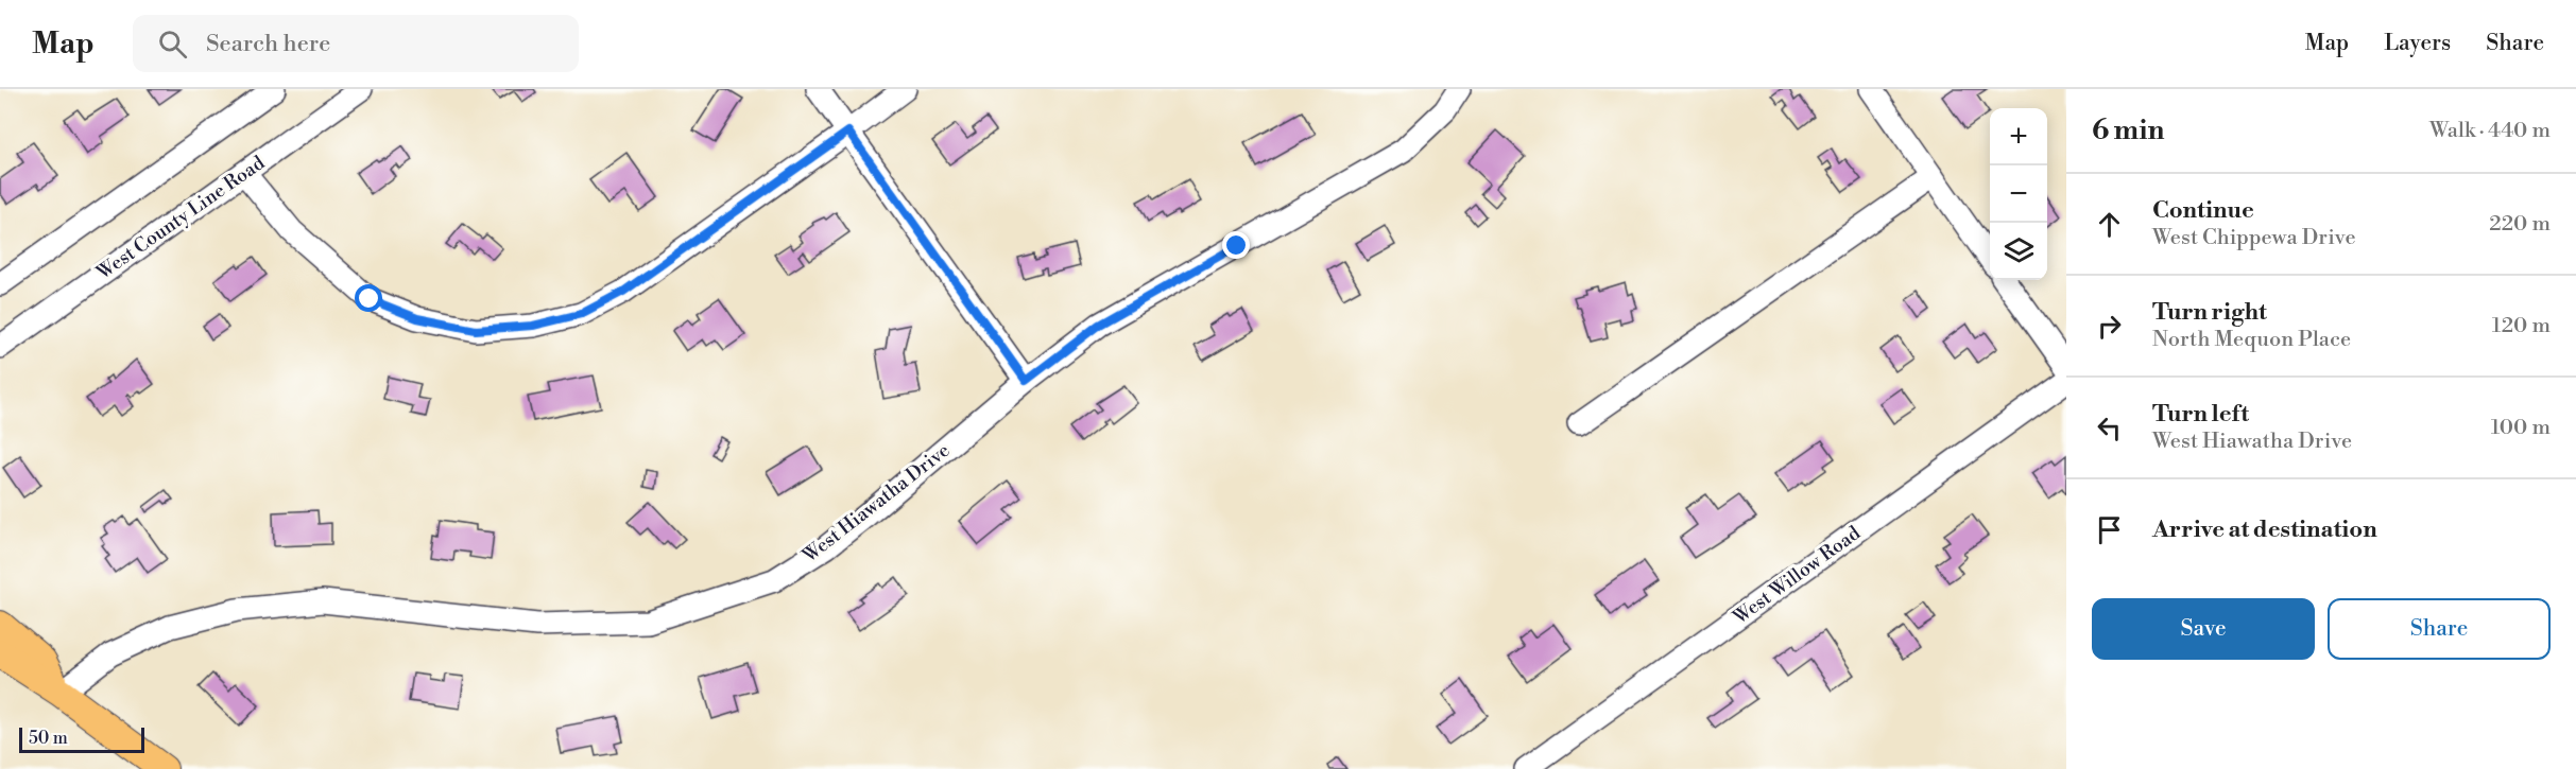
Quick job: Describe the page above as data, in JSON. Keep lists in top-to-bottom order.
{
  "streets": {
    "street": ["West County Line Road", "West Hiawatha Drive", "West Willow Road"]
  },
  "scale_bar": "50 m",
  "page": {
    "header": "Map",
    "search": "Search here",
    "nav": ["Map", "Layers", "Share"],
    "heading": ["6 min", "Walk · 440 m"],
    "map_buttons": ["+", "−"],
    "list": [
      ["Continue", "West Chippewa Drive", "220 m"],
      ["Turn right", "North Mequon Place", "120 m"],
      ["Turn left", "West Hiawatha Drive", "100 m"],
      "Arrive at destination"
    ],
    "buttons": ["Save", "Share"],
    "scale": "50 m"
  }
}
